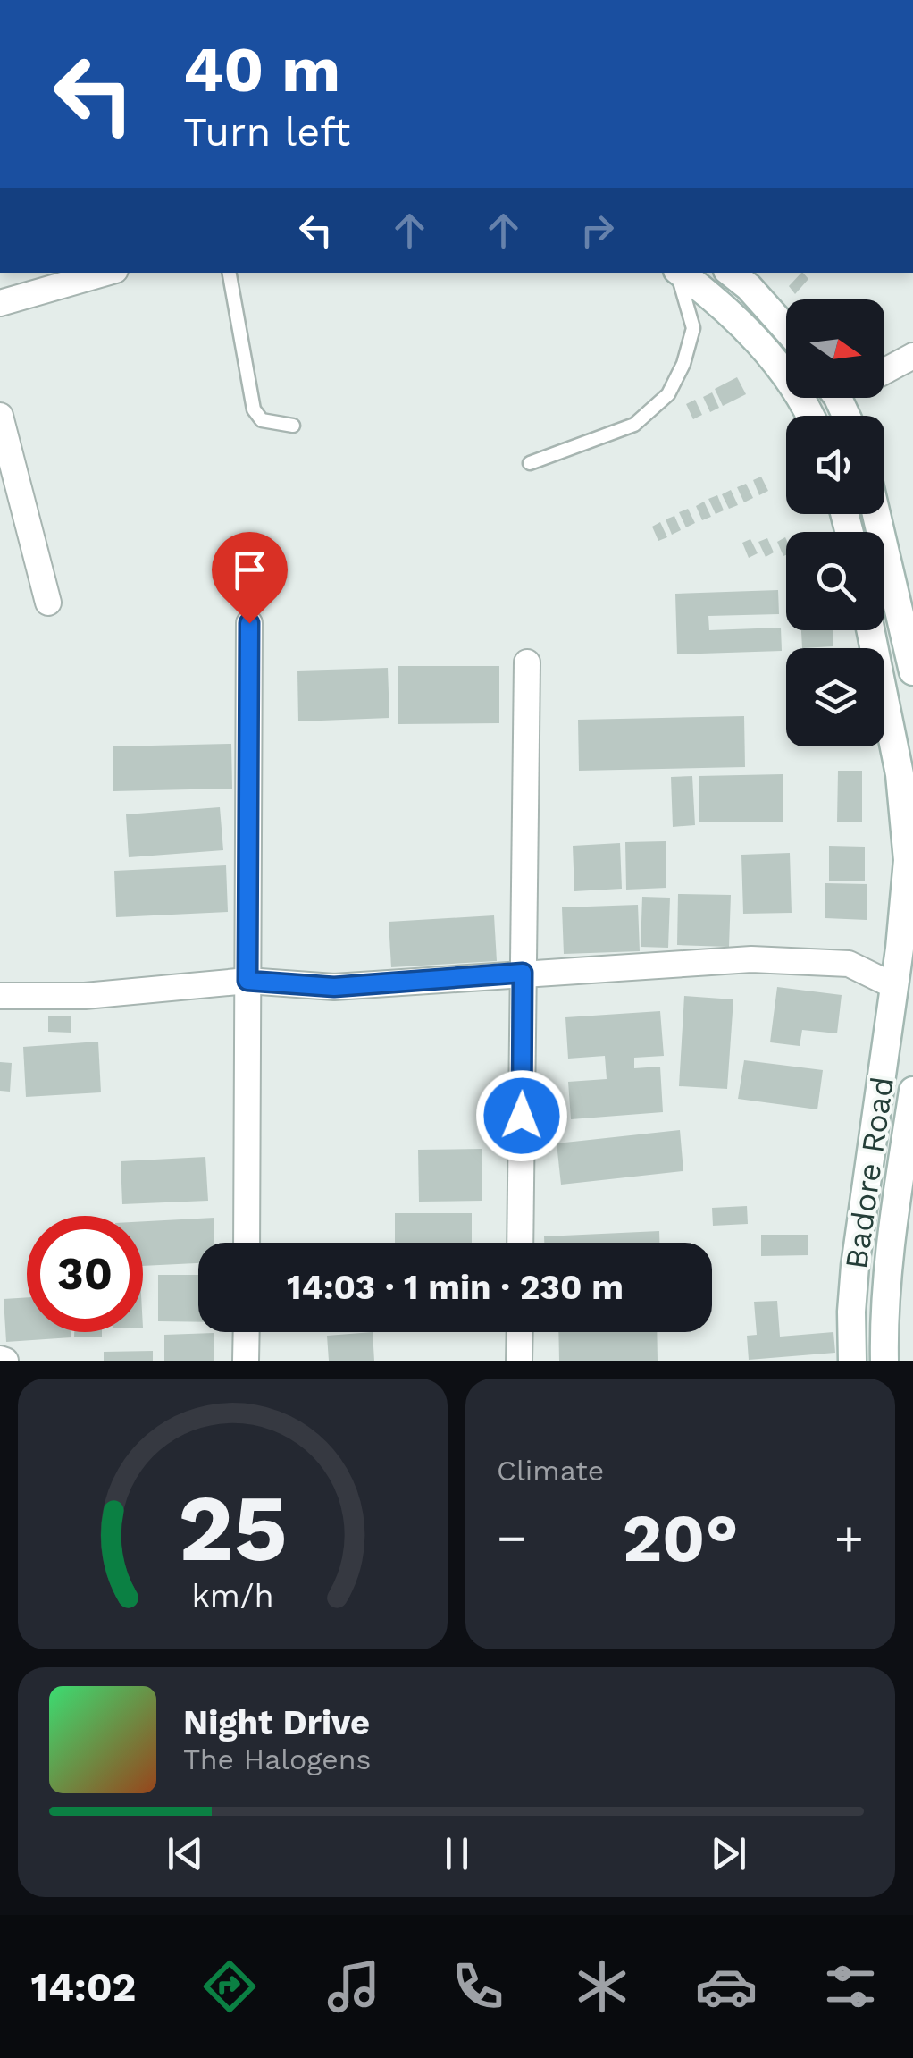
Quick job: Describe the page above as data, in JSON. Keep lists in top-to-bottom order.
{
  "streets": {
    "main road": ["Badore Road"]
  },
  "north": "right",
  "page": {
    "turn": ["40 m", "Turn left"],
    "limit": "30",
    "trip": "14:03 · 1 min · 230 m",
    "tile": "Climate",
    "heat": ["−", "20°", "+"],
    "song": ["Night Drive", "The Halogens"],
    "tabs": "14:02",
    "gauge": ["25", "km/h"]
  }
}
